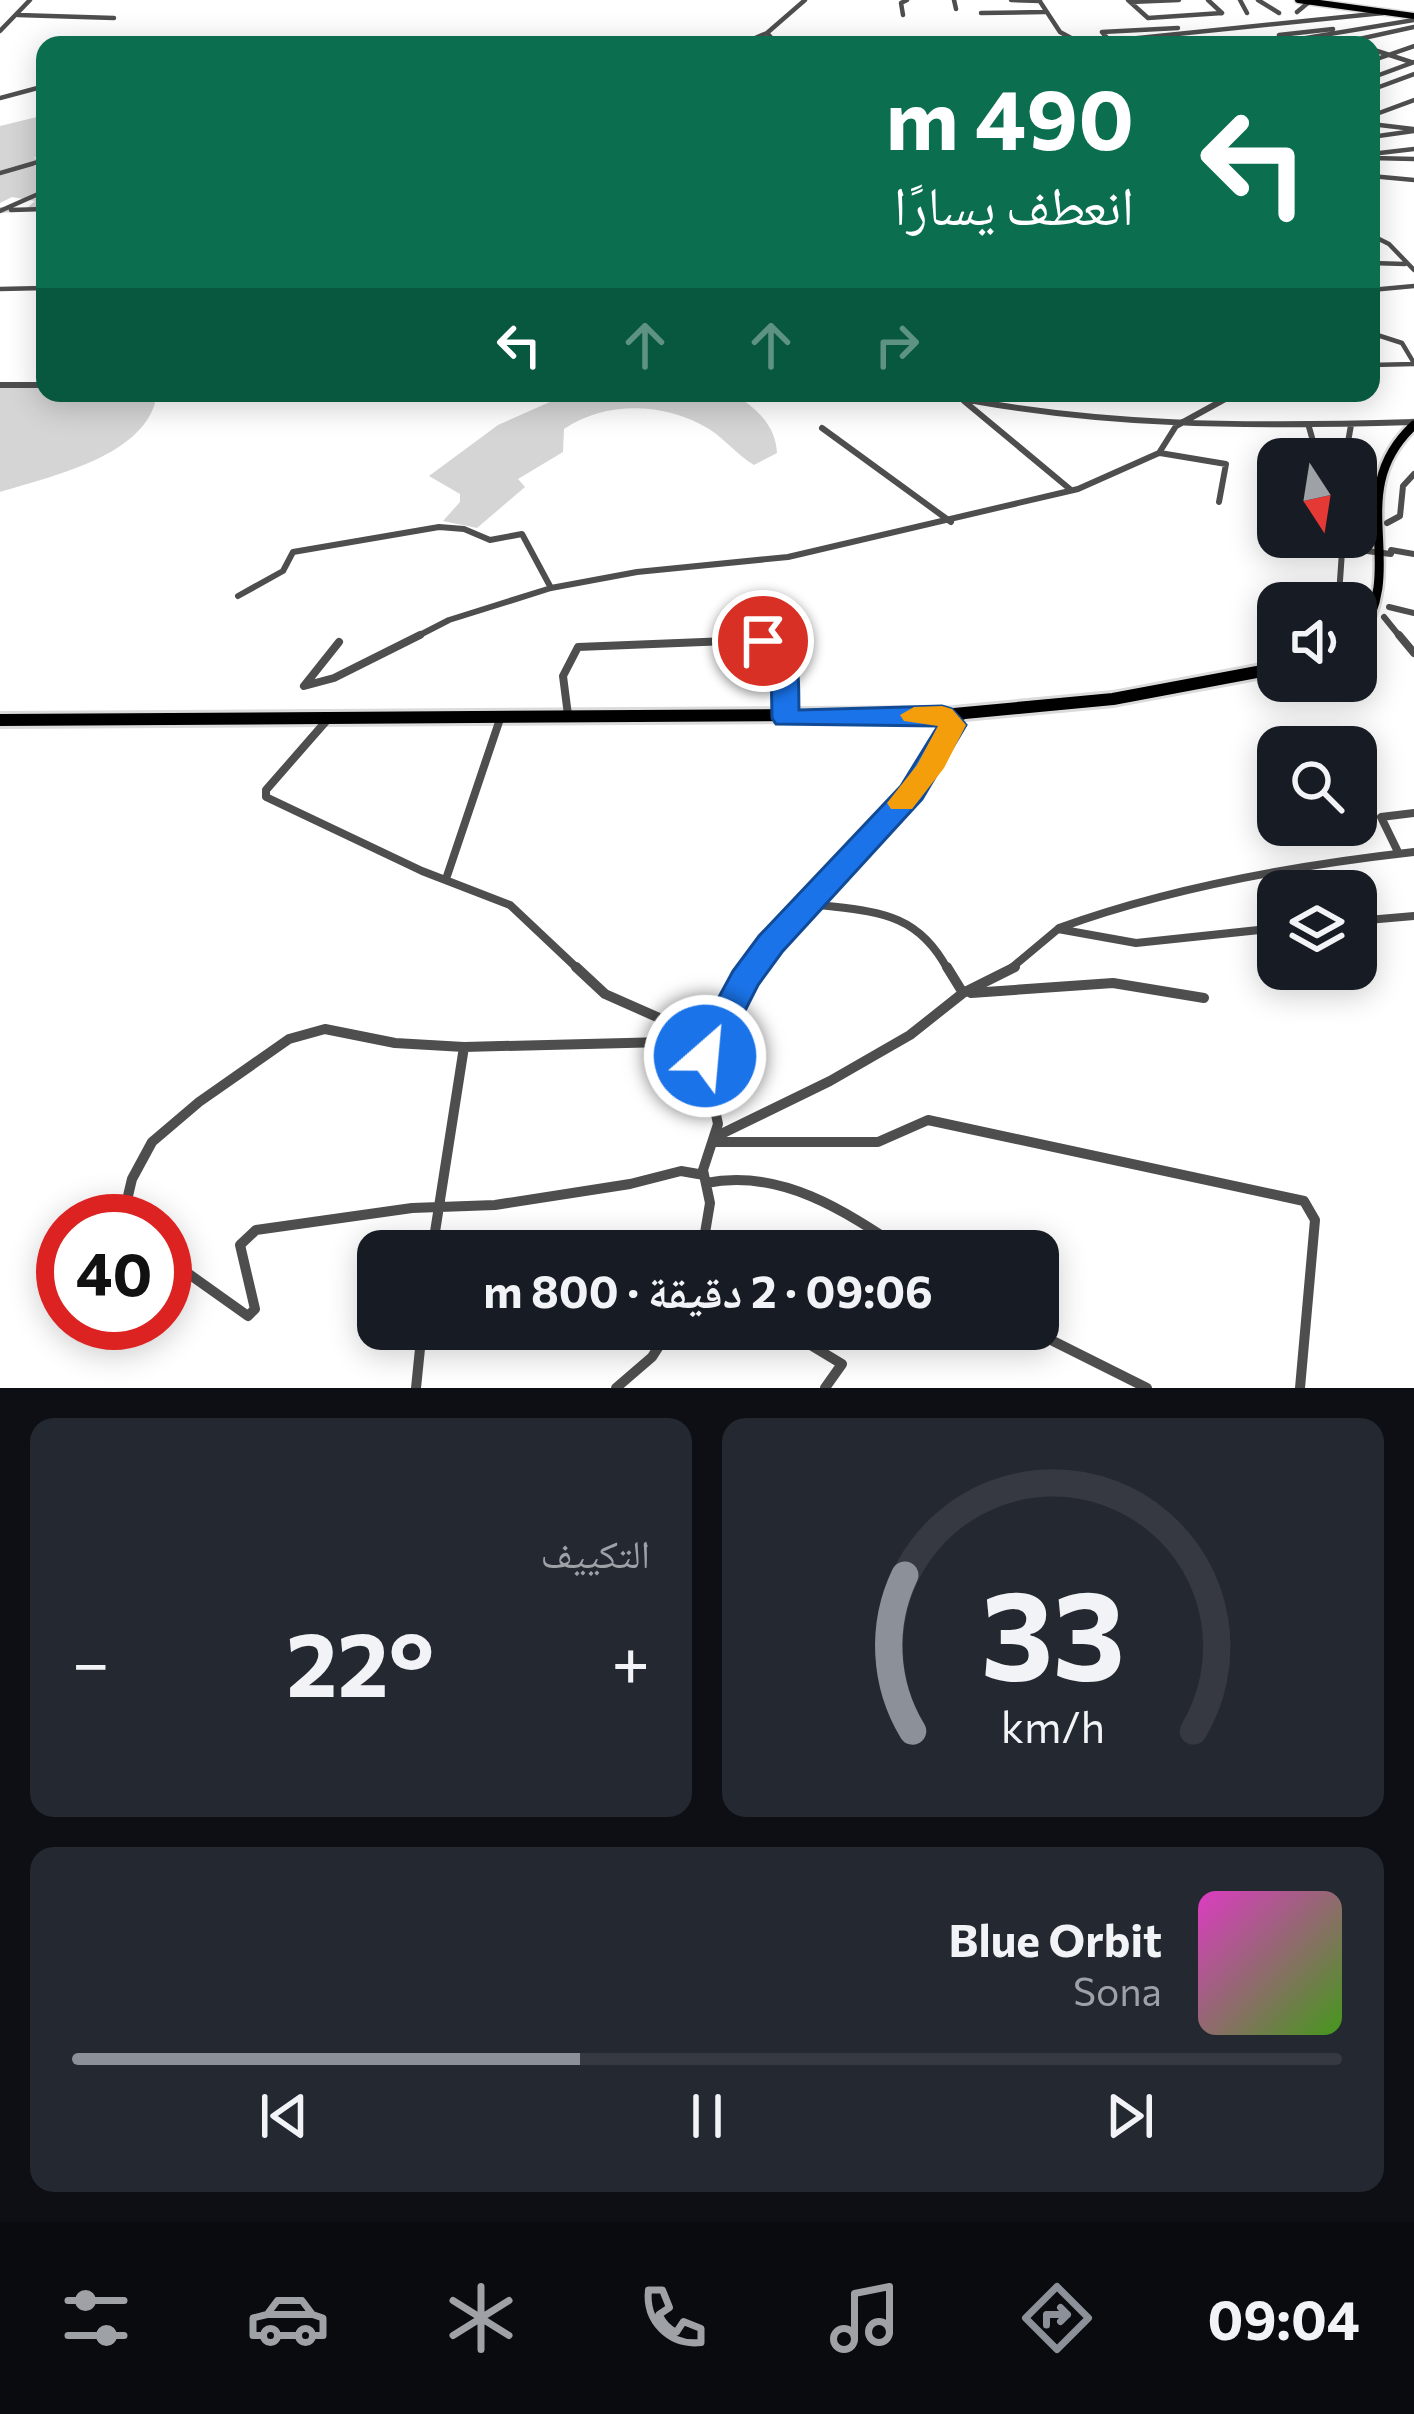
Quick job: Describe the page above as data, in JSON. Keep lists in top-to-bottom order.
{
  "north": "bottom",
  "page": {
    "turn": ["490 m", "انعطف يسارًا"],
    "limit": "40",
    "trip": "09:06 · 2 دقيقة · 800 m",
    "tile": "التكييف",
    "heat": ["−", "22°", "+"],
    "song": ["Blue Orbit", "Sona"],
    "tabs": "09:04",
    "gauge": ["33", "km/h"]
  }
}
